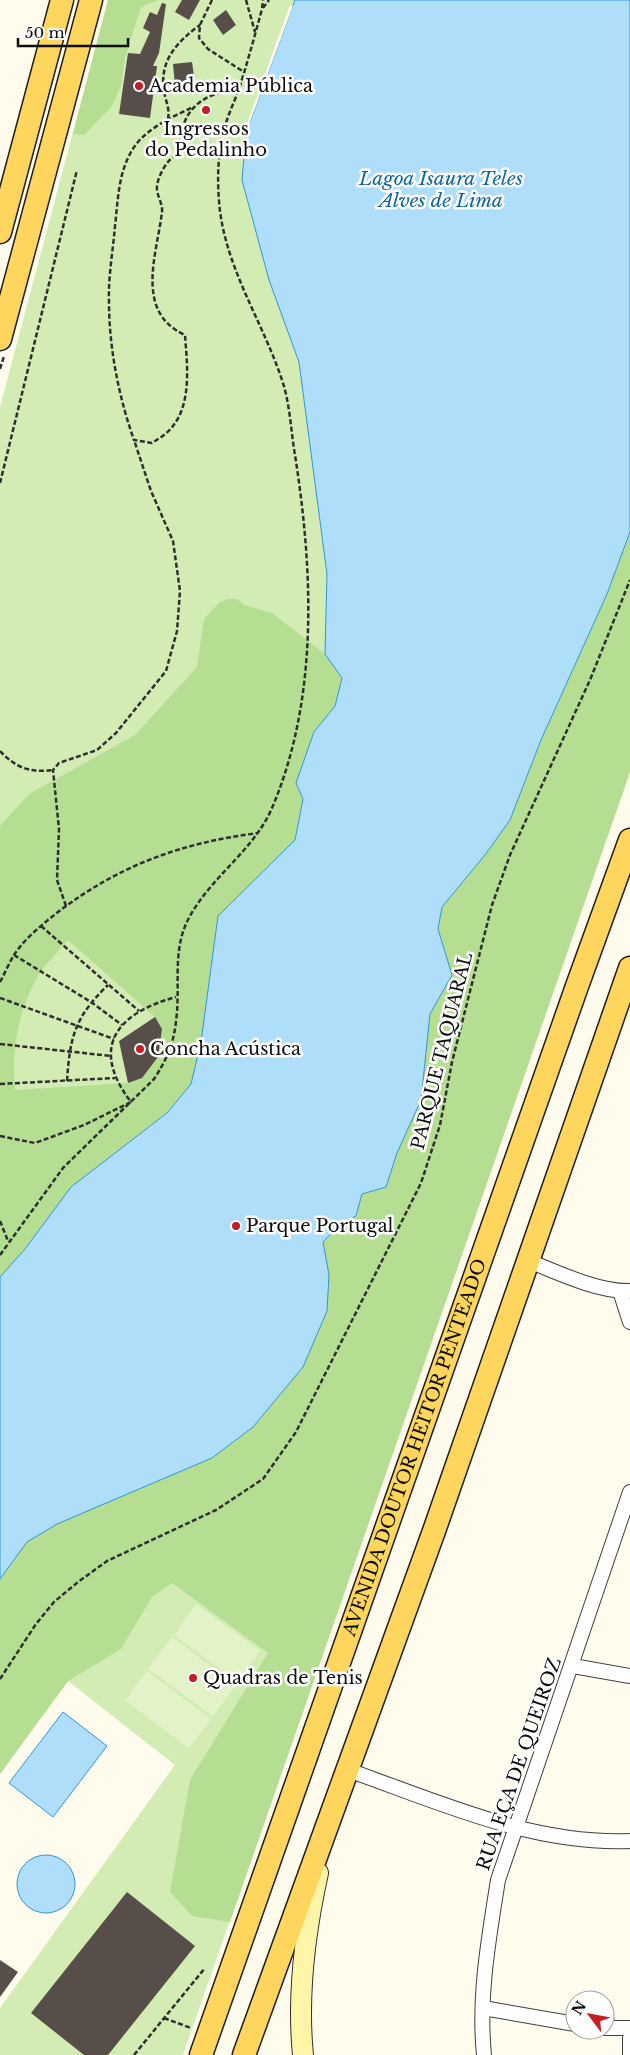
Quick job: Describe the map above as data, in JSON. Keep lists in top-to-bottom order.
{
  "streets": {
    "main road": ["AVENIDA DOUTOR HEITOR PENTEADO"],
    "street": ["RUA EÇA DE QUEIROZ"],
    "path": ["PARQUE TAQUARAL"]
  },
  "water": ["Lagoa Isaura Teles Alves de Lima"],
  "places": [
    "Academia Pública",
    "Ingressos do Pedalinho",
    "Concha Acústica",
    "Parque Portugal",
    "Quadras de Tenis"
  ],
  "scale_bar": "50 m",
  "north": "top left"
}
